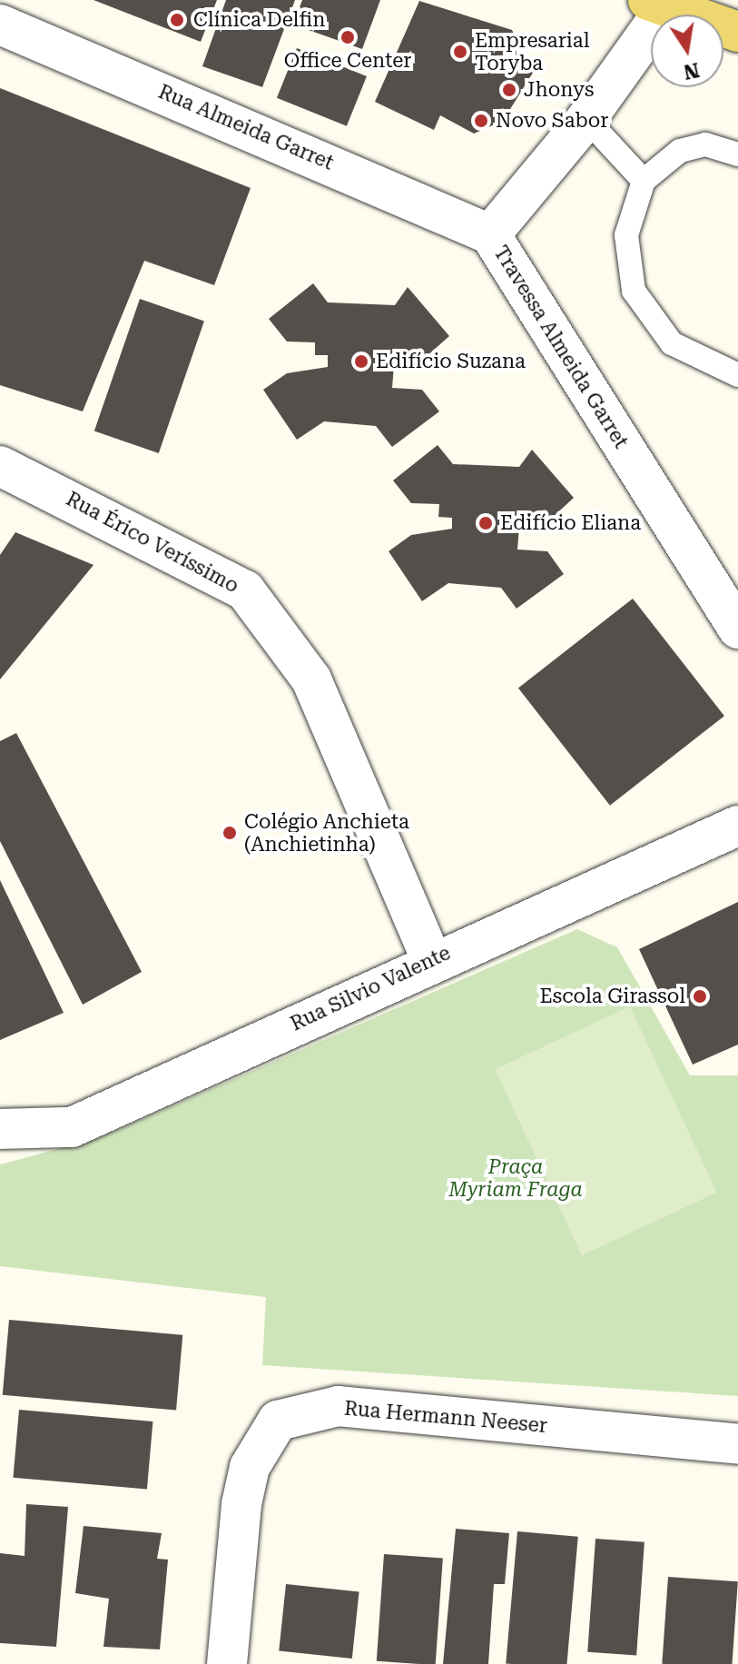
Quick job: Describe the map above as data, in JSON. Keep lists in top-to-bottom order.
{
  "streets": {
    "street": [
      "Rua Almeida Garret",
      "Travessa Almeida Garret",
      "Rua Érico Veríssimo",
      "Rua Silvio Valente",
      "Rua Hermann Neeser"
    ]
  },
  "crossings": [
    ["Rua Almeida Garret", "Travessa Almeida Garret"],
    ["Rua Érico Veríssimo", "Rua Silvio Valente"]
  ],
  "parks": ["Praça Myriam Fraga"],
  "places": [
    "Clínica Delfin",
    "Office Center",
    "Empresarial Toryba",
    "Jhonys",
    "Novo Sabor",
    "Edifício Suzana",
    "Edifício Eliana",
    "Colégio Anchieta (Anchietinha)",
    "Escola Girassol"
  ],
  "north": "bottom"
}
